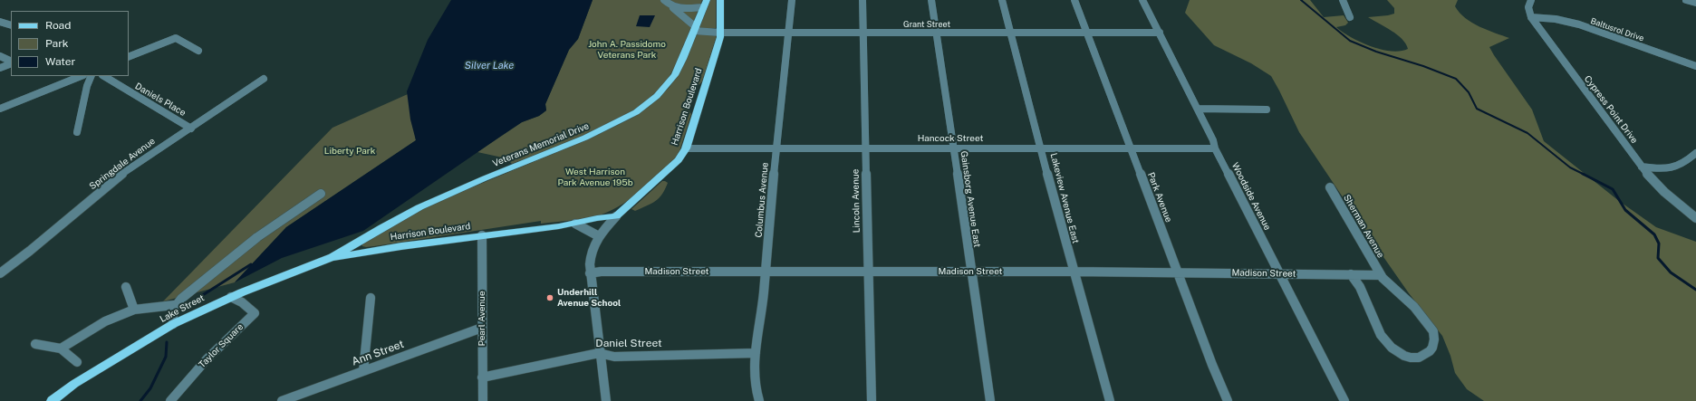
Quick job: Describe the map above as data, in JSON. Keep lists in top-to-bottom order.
{
  "streets": {
    "main road": ["Harrison Boulevard", "Veterans Memorial Drive", "Lake Street"],
    "street": [
      "Grant Street",
      "Baltusrol Drive",
      "Daniels Place",
      "Cypress Point Drive",
      "Hancock Street",
      "Springdale Avenue",
      "Woodside Avenue",
      "Park Avenue",
      "Lakeview Avenue East",
      "Gainsborg Avenue East",
      "Columbus Avenue",
      "Lincoln Avenue",
      "Sherman Avenue",
      "Madison Street",
      "Pearl Avenue",
      "Daniel Street",
      "Taylor Square",
      "Ann Street"
    ]
  },
  "crossings": [
    ["Grant Street", "Harrison Boulevard"],
    ["Grant Street", "Veterans Memorial Drive"],
    ["Grant Street", "Woodside Avenue"],
    ["Grant Street", "Park Avenue"],
    ["Grant Street", "Lakeview Avenue East"],
    ["Grant Street", "Gainsborg Avenue East"],
    ["Grant Street", "Columbus Avenue"],
    ["Grant Street", "Lincoln Avenue"],
    ["Baltusrol Drive", "Cypress Point Drive"],
    ["Daniels Place", "Springdale Avenue"],
    ["Harrison Boulevard", "Hancock Street"],
    ["Harrison Boulevard", "Veterans Memorial Drive"],
    ["Harrison Boulevard", "Lake Street"],
    ["Harrison Boulevard", "Pearl Avenue"],
    ["Hancock Street", "Woodside Avenue"],
    ["Hancock Street", "Park Avenue"],
    ["Hancock Street", "Lakeview Avenue East"],
    ["Hancock Street", "Gainsborg Avenue East"],
    ["Hancock Street", "Columbus Avenue"],
    ["Hancock Street", "Lincoln Avenue"],
    ["Veterans Memorial Drive", "Lake Street"],
    ["Woodside Avenue", "Madison Street"],
    ["Park Avenue", "Madison Street"],
    ["Lakeview Avenue East", "Madison Street"],
    ["Gainsborg Avenue East", "Madison Street"],
    ["Columbus Avenue", "Madison Street"],
    ["Columbus Avenue", "Daniel Street"],
    ["Lincoln Avenue", "Madison Street"],
    ["Sherman Avenue", "Madison Street"],
    ["Lake Street", "Taylor Square"],
    ["Pearl Avenue", "Daniel Street"],
    ["Pearl Avenue", "Ann Street"]
  ],
  "water": ["Silver Lake"],
  "parks": ["John A. Passidomo Veterans Park", "Liberty Park", "West Harrison Park Avenue 195b"],
  "places": ["Underhill Avenue School"],
  "legend": ["Road", "Park", "Water"]
}
